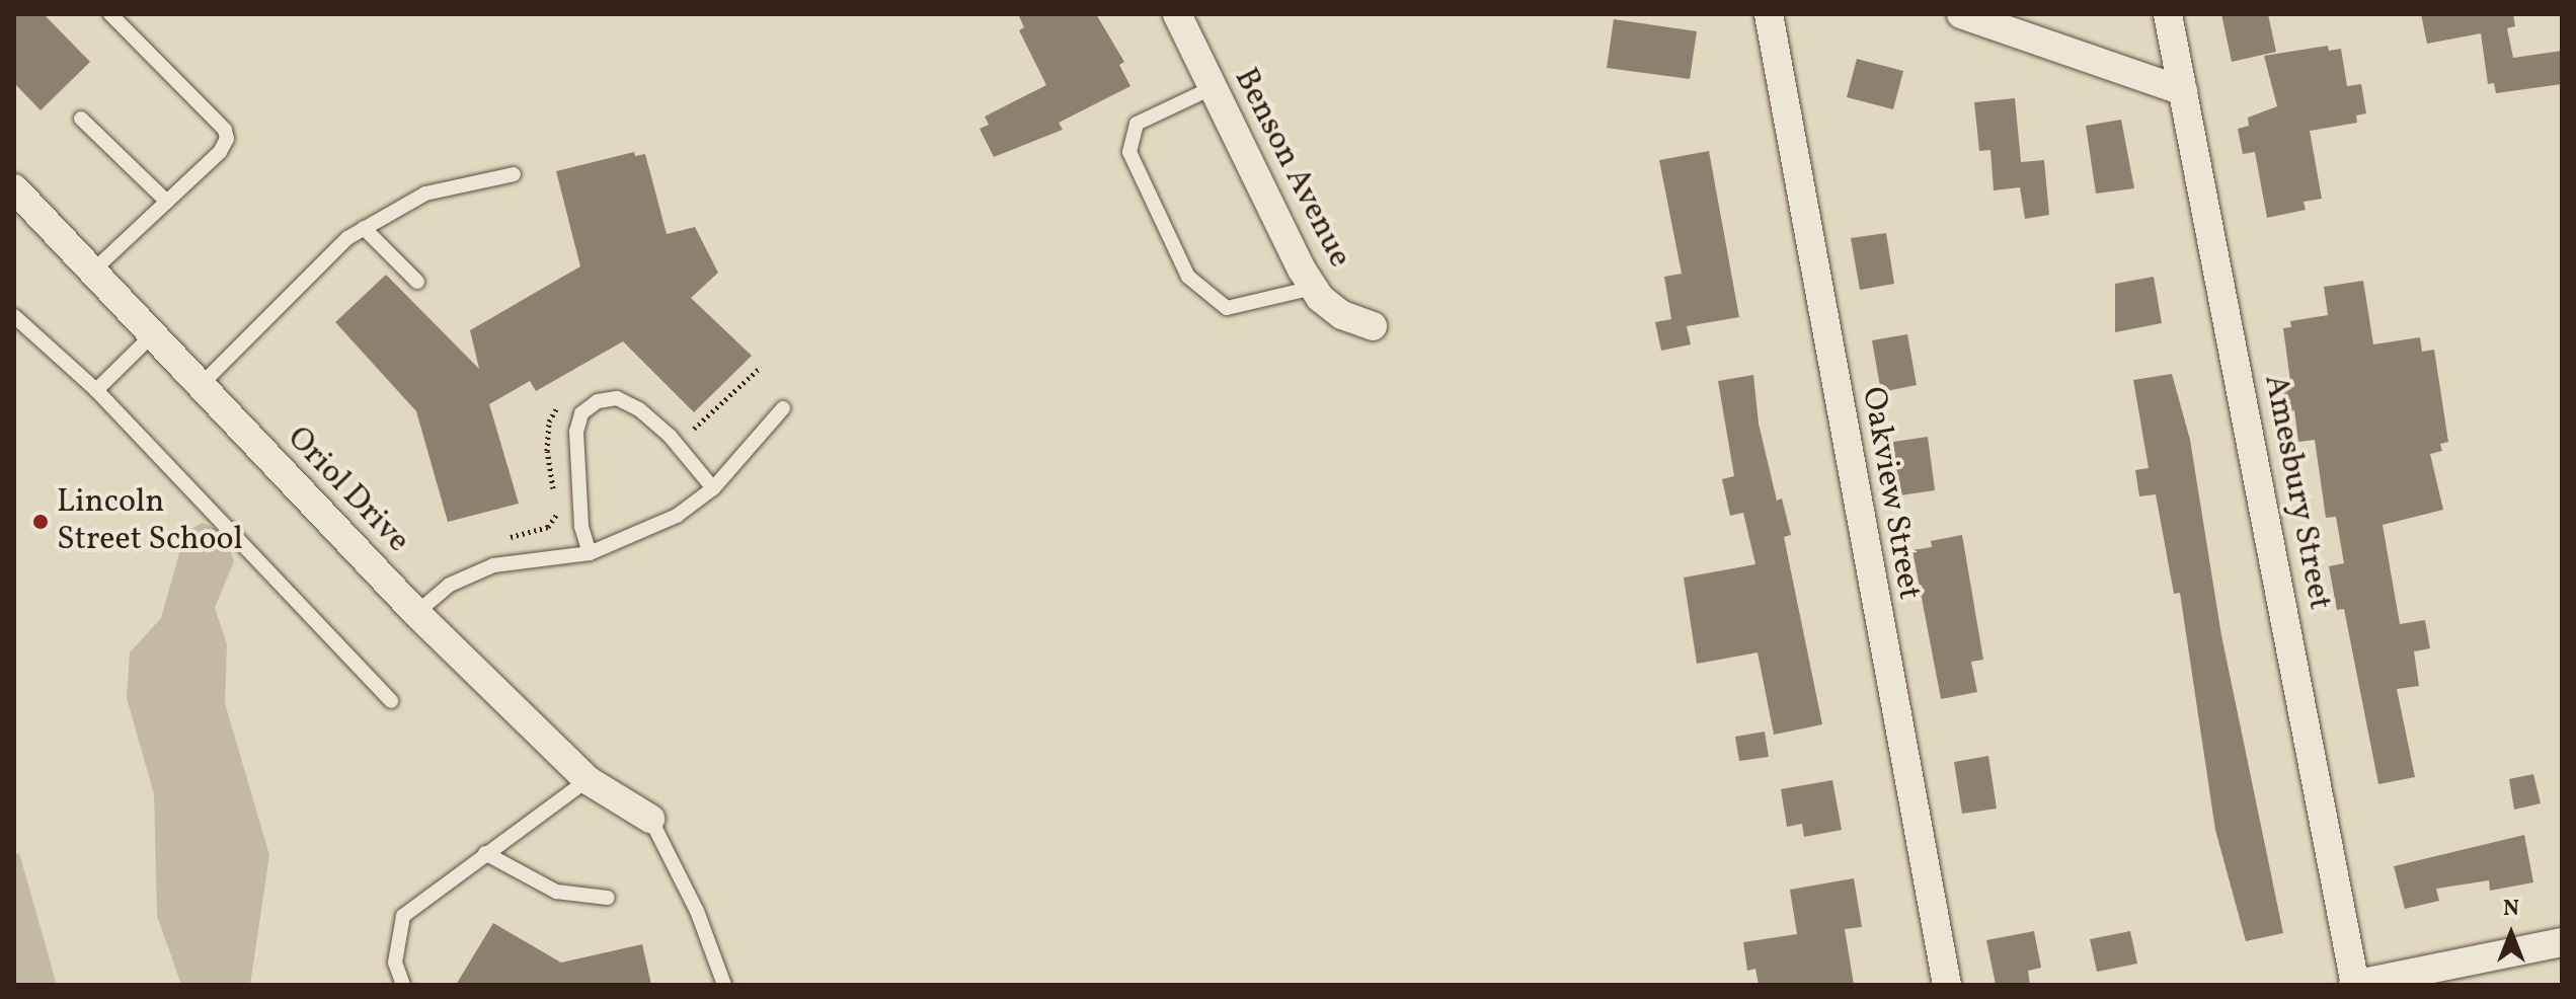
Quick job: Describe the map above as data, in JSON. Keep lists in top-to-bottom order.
{
  "streets": {
    "street": [
      "Benson Avenue",
      "Oriol Drive",
      "Amesbury Street",
      "Oakview Street"
    ]
  },
  "places": ["Lincoln Street School"],
  "north": "top"
}
